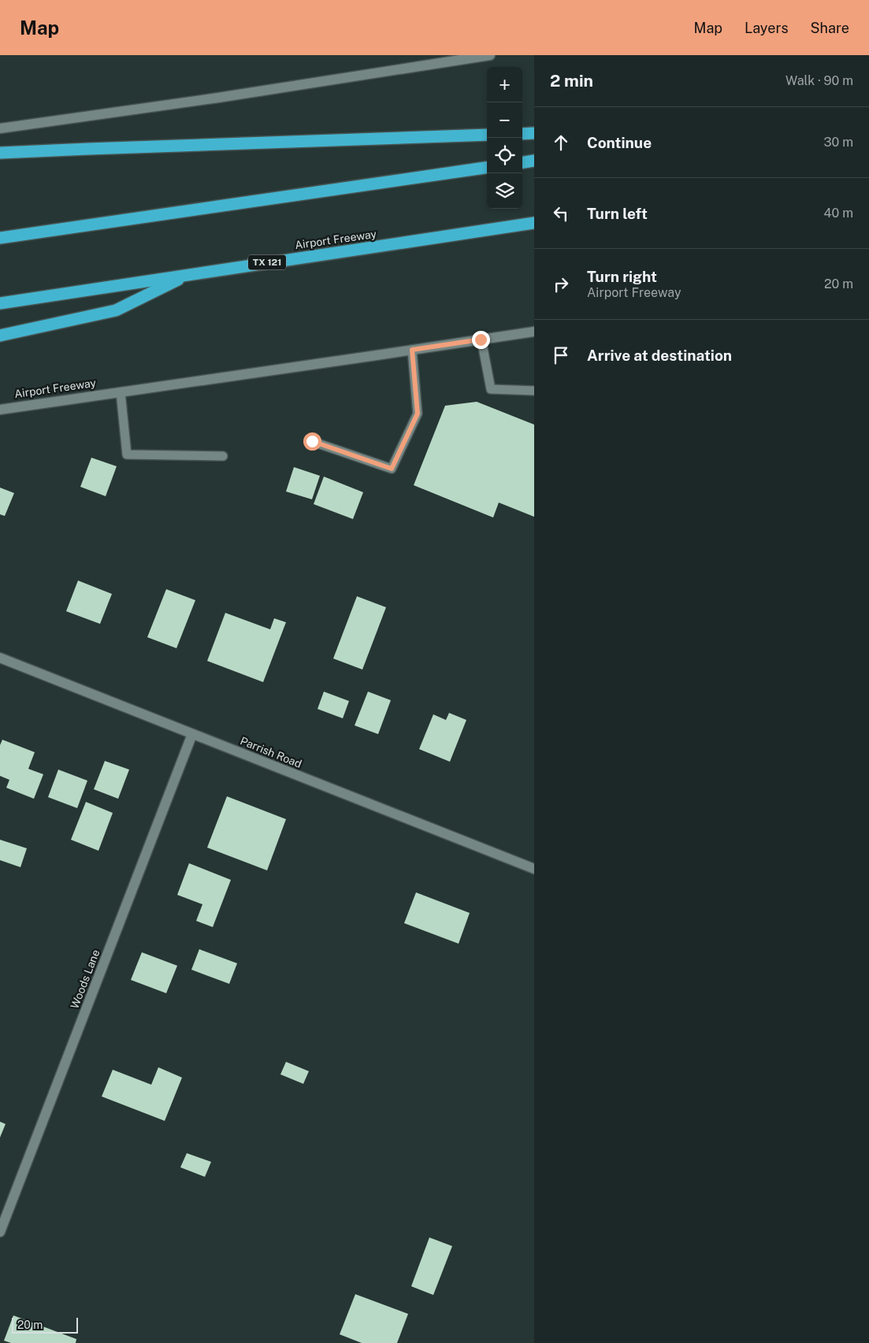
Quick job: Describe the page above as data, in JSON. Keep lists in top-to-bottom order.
{
  "streets": {
    "highway": ["Airport Freeway", "TX 121"],
    "street": ["Parrish Road", "Woods Lane"]
  },
  "crossings": [
    ["Parrish Road", "Woods Lane"]
  ],
  "scale_bar": "20 m",
  "page": {
    "header": "Map",
    "nav": ["Map", "Layers", "Share"],
    "heading": ["2 min", "Walk · 90 m"],
    "map_buttons": ["+", "−"],
    "list": [
      ["Continue", "30 m"],
      ["Turn left", "40 m"],
      ["Turn right", "Airport Freeway", "20 m"],
      "Arrive at destination"
    ],
    "scale": "20 m"
  }
}
